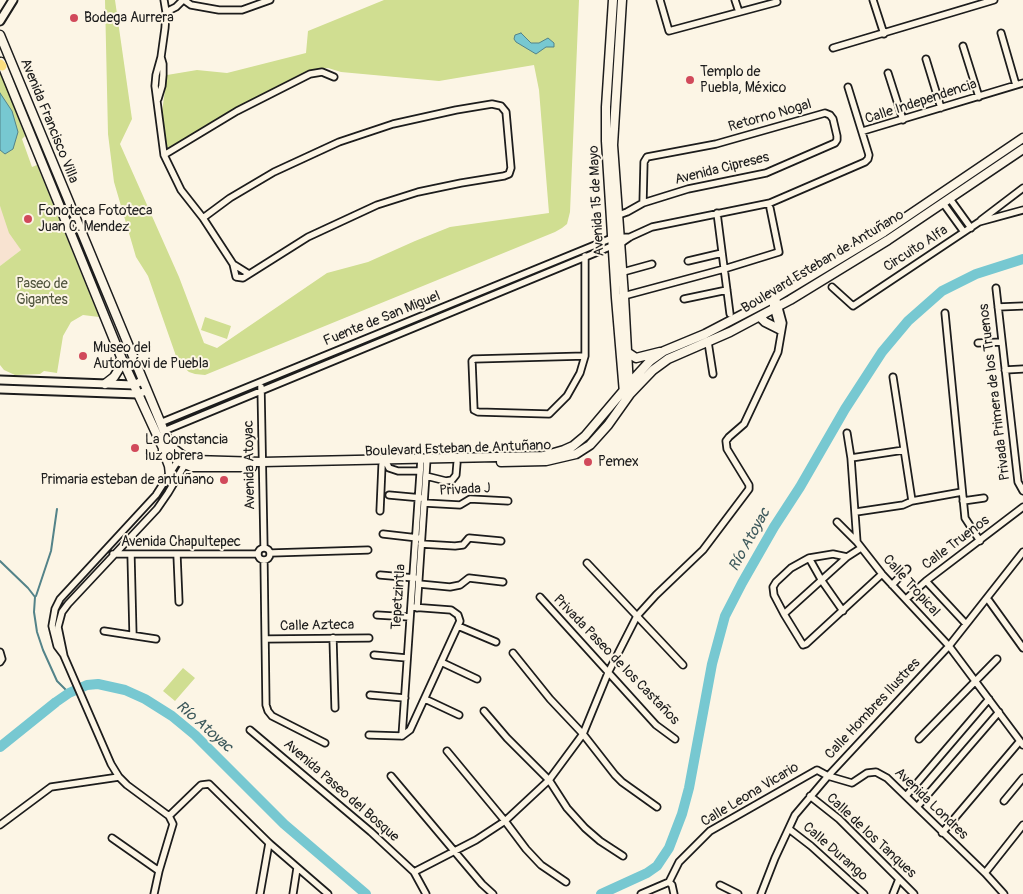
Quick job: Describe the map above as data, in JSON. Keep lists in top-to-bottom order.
{
  "streets": {
    "main road": ["Avenida Francisco Villa", "Avenida 15 de Mayo", "Boulevard Esteban de Antuñano"],
    "street": [
      "Calle Independencia",
      "Retorno Nogal",
      "Avenida Cipreses",
      "Circuito Alfa",
      "Fuente de San Miguel",
      "Privada Primera de los Truenos",
      "Avenida Atoyac",
      "Privada J",
      "Avenida Chapultepec",
      "Calle Truenos",
      "Calle Tropical",
      "Tepetzintla",
      "Calle Azteca",
      "Privada Paseo de los Castaños",
      "Calle Hombres Ilustres",
      "Avenida Paseo del Bosque",
      "Calle Leona Vicario",
      "Avenida Londres",
      "Calle de los Tanques",
      "Calle Durango"
    ]
  },
  "crossings": [
    ["Calle Independencia", "Avenida 15 de Mayo"],
    ["Calle Independencia", "Fuente de San Miguel"],
    ["Retorno Nogal", "Avenida Cipreses"],
    ["Avenida Francisco Villa", "Boulevard Esteban de Antuñano"],
    ["Avenida Francisco Villa", "Fuente de San Miguel"],
    ["Avenida Cipreses", "Avenida 15 de Mayo"],
    ["Avenida 15 de Mayo", "Boulevard Esteban de Antuñano"],
    ["Avenida 15 de Mayo", "Fuente de San Miguel"],
    ["Boulevard Esteban de Antuñano", "Avenida Atoyac"],
    ["Boulevard Esteban de Antuñano", "Tepetzintla"],
    ["Fuente de San Miguel", "Avenida Atoyac"],
    ["Avenida Atoyac", "Avenida Chapultepec"],
    ["Privada J", "Tepetzintla"],
    ["Calle Truenos", "Calle Tropical"],
    ["Calle Tropical", "Calle Hombres Ilustres"],
    ["Calle Hombres Ilustres", "Calle Leona Vicario"],
    ["Calle Hombres Ilustres", "Avenida Londres"],
    ["Calle Hombres Ilustres", "Calle de los Tanques"],
    ["Calle Hombres Ilustres", "Calle Durango"],
    ["Calle Leona Vicario", "Avenida Londres"]
  ],
  "water": ["Río Atoyac"],
  "parks": ["Paseo de Gigantes"],
  "places": [
    "Bodega Aurrera",
    "Templo de Puebla, México",
    "Fonoteca Fototeca Juan C. Mendez",
    "Museo del Automóvi de Puebla",
    "La Constancia luz obrera",
    "Pemex",
    "Primaria esteban de antuñano"
  ]
}
